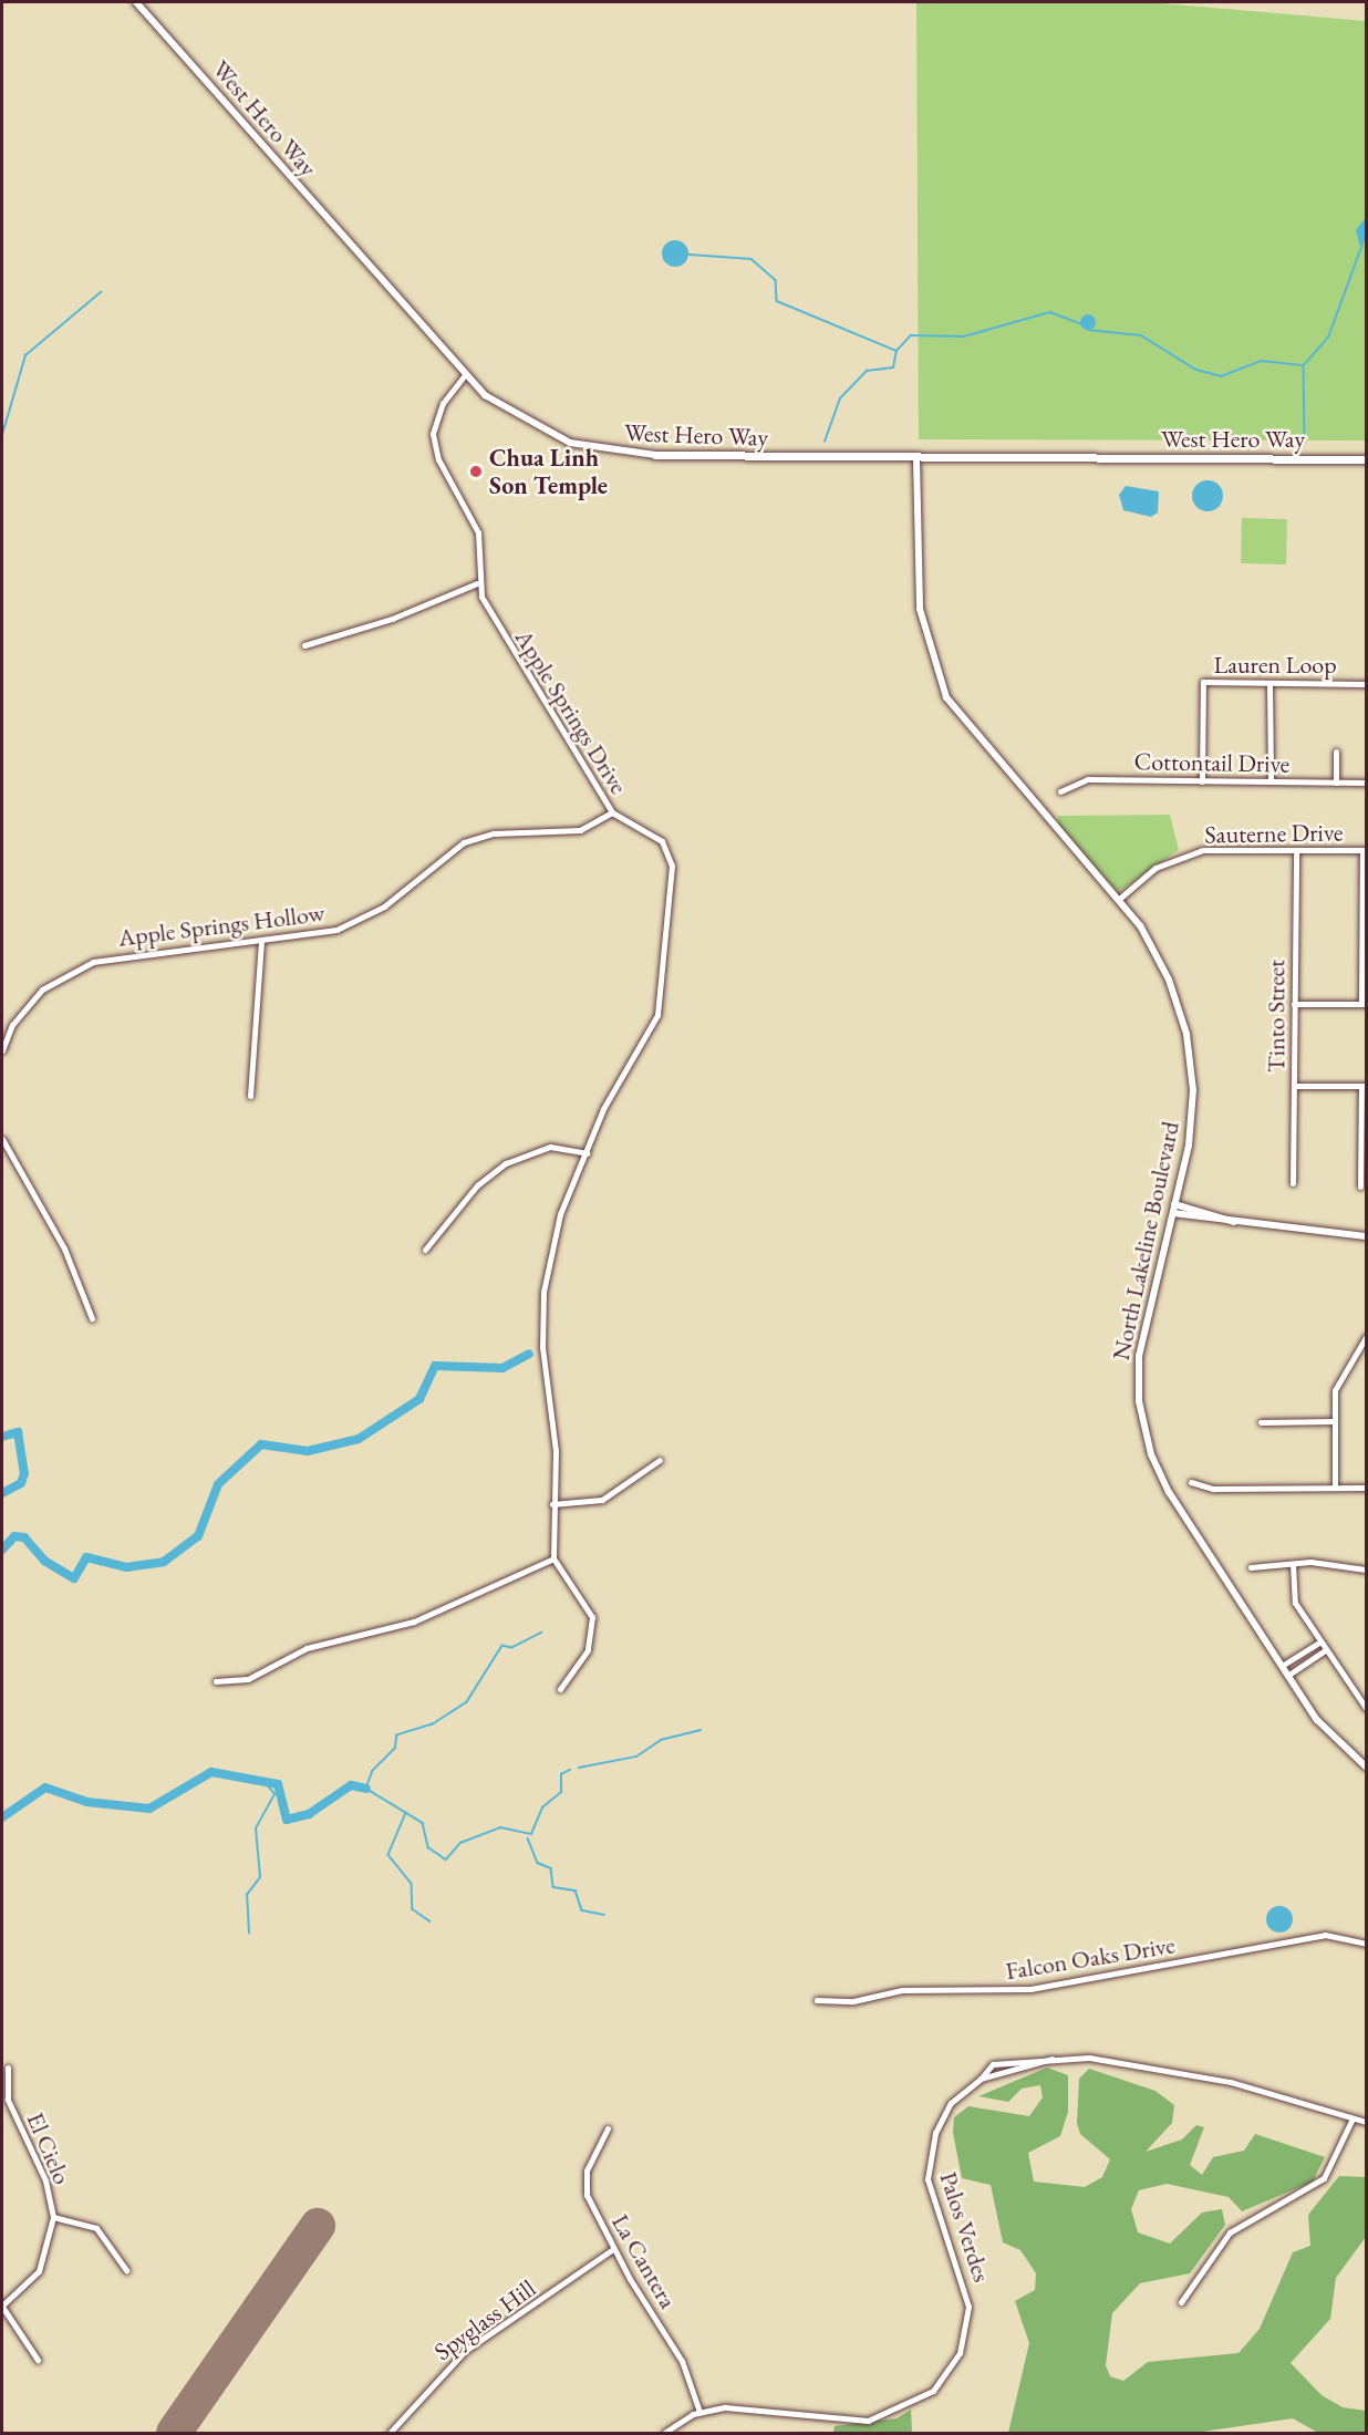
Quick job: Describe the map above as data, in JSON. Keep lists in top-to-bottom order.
{
  "streets": {
    "main road": ["West Hero Way"],
    "street": [
      "Lauren Loop",
      "Apple Springs Drive",
      "Cottontail Drive",
      "Sauterne Drive",
      "Apple Springs Hollow",
      "Tinto Street",
      "North Lakeline Boulevard",
      "Falcon Oaks Drive",
      "El Cielo",
      "Palos Verdes",
      "La Cantera",
      "Spyglass Hill"
    ]
  },
  "crossings": [
    ["West Hero Way", "Apple Springs Drive"],
    ["West Hero Way", "North Lakeline Boulevard"],
    ["Lauren Loop", "Cottontail Drive"],
    ["Apple Springs Drive", "Apple Springs Hollow"],
    ["Sauterne Drive", "Tinto Street"],
    ["Sauterne Drive", "North Lakeline Boulevard"],
    ["Palos Verdes", "La Cantera"],
    ["La Cantera", "Spyglass Hill"]
  ],
  "places": ["Chua Linh Son Temple"]
}
